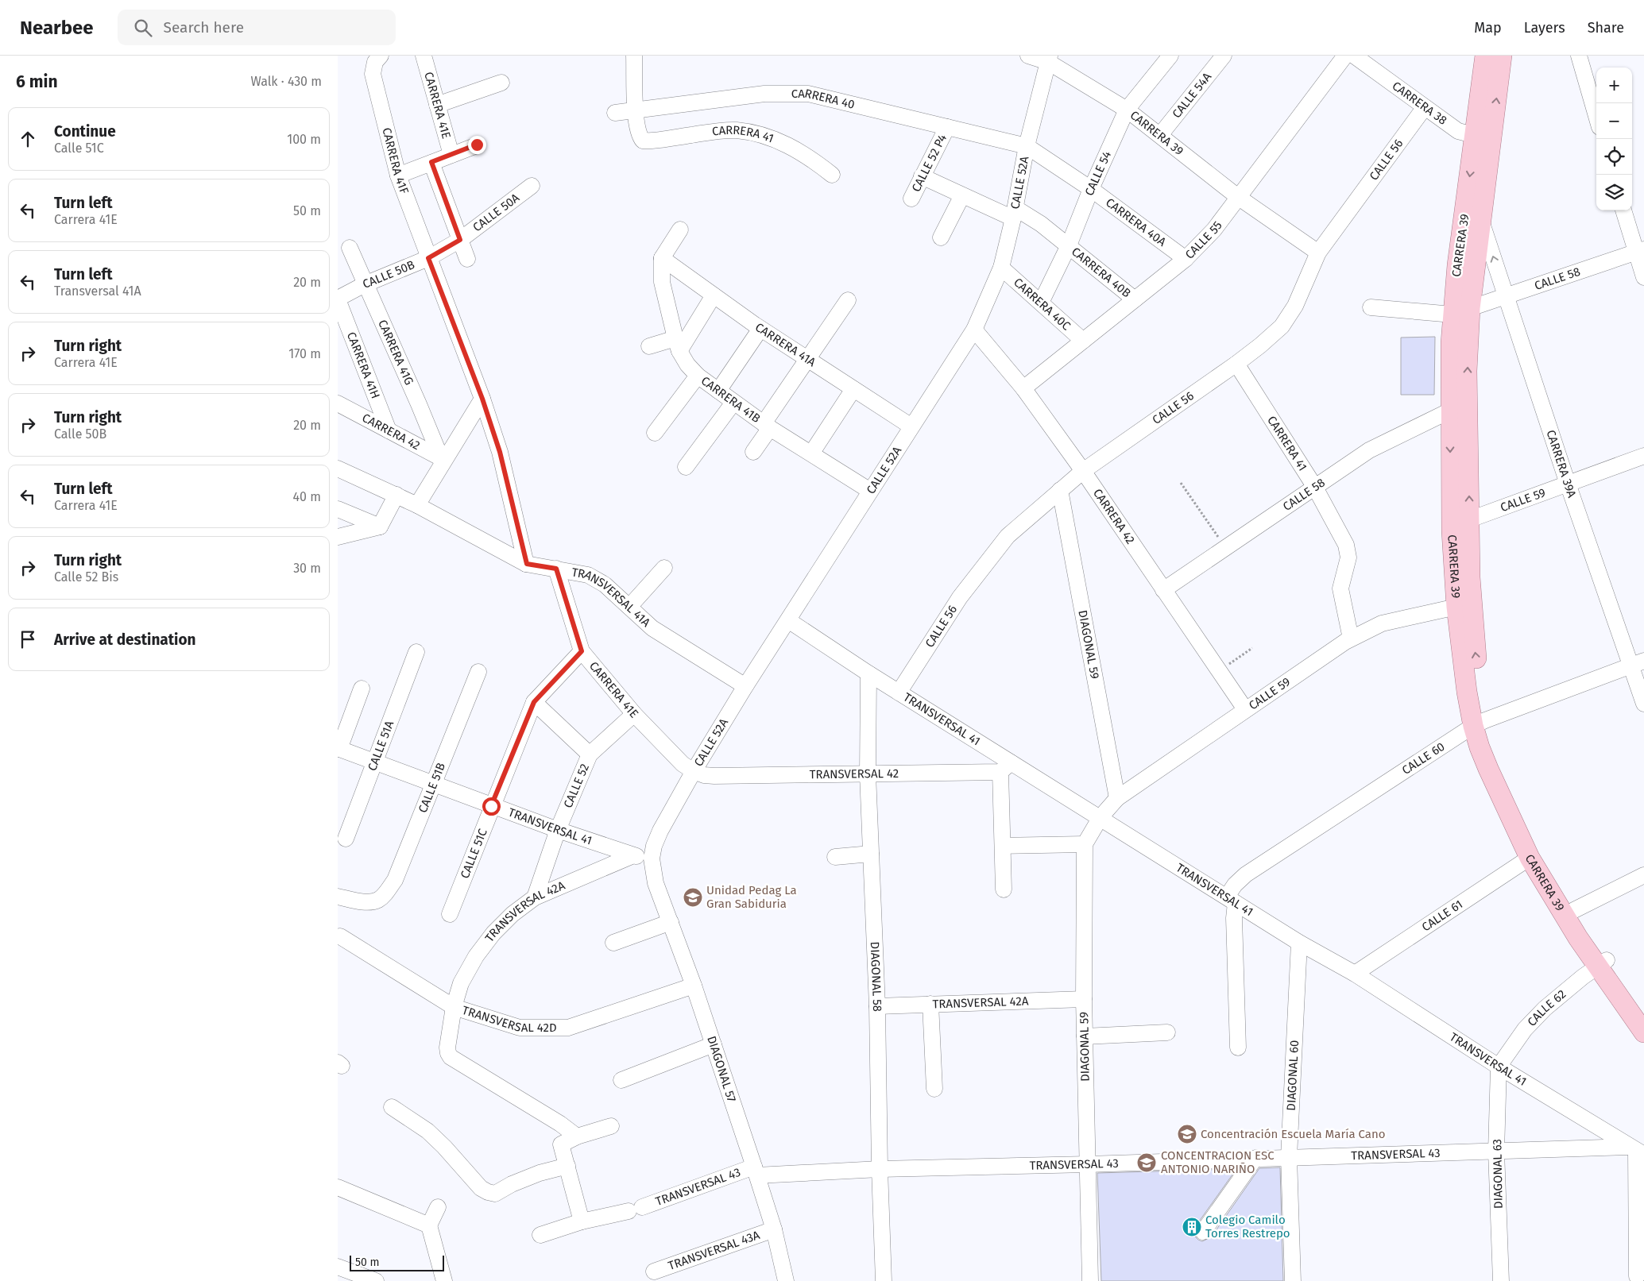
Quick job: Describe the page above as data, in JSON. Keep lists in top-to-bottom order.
{
  "streets": {
    "main road": ["CARRERA 39"],
    "street": [
      "CALLE 54A",
      "CARRERA 40",
      "CARRERA 38",
      "CARRERA 41E",
      "CARRERA 41",
      "CALLE 56",
      "CARRERA 41F",
      "CALLE 52 P4",
      "CALLE 54",
      "CALLE 52A",
      "CALLE 50A",
      "CARRERA 40A",
      "CALLE 55",
      "CARRERA 40B",
      "CALLE 50B",
      "CALLE 58",
      "CARRERA 40C",
      "CARRERA 41A",
      "CARRERA 41G",
      "CARRERA 41H",
      "CARRERA 41B",
      "CARRERA 42",
      "CARRERA 39A",
      "CALLE 59",
      "TRANSVERSAL 41A",
      "DIAGONAL 59",
      "TRANSVERSAL 41",
      "CALLE 51A",
      "CALLE 60",
      "TRANSVERSAL 42",
      "CALLE 52",
      "CALLE 51B",
      "CALLE 51C",
      "TRANSVERSAL 42A",
      "CALLE 61",
      "DIAGONAL 58",
      "CALLE 62",
      "TRANSVERSAL 42D",
      "DIAGONAL 57",
      "DIAGONAL 60",
      "TRANSVERSAL 43",
      "DIAGONAL 63",
      "TRANSVERSAL 43A"
    ]
  },
  "crossings": [
    ["CALLE 54A", "CARRERA 39"],
    ["CARRERA 40", "CARRERA 41"],
    ["CARRERA 40", "CALLE 52 P4"],
    ["CARRERA 40", "CALLE 52A"],
    ["CARRERA 40", "CARRERA 40A"],
    ["CARRERA 38", "CARRERA 39"],
    ["CARRERA 38", "CALLE 56"],
    ["CARRERA 41E", "CALLE 52A"],
    ["CARRERA 41E", "TRANSVERSAL 41A"],
    ["CARRERA 41E", "TRANSVERSAL 42"],
    ["CARRERA 41E", "CALLE 52"],
    ["CARRERA 41E", "CALLE 51C"],
    ["CARRERA 39", "CALLE 56"],
    ["CARRERA 39", "CALLE 54"],
    ["CARRERA 39", "CALLE 52A"],
    ["CARRERA 39", "CALLE 55"],
    ["CARRERA 39", "CALLE 58"],
    ["CARRERA 39", "CARRERA 39A"],
    ["CARRERA 39", "CALLE 59"],
    ["CARRERA 39", "CALLE 60"],
    ["CARRERA 39", "CALLE 61"],
    ["CARRERA 39", "CALLE 62"],
    ["CARRERA 41", "CALLE 56"],
    ["CARRERA 41", "CALLE 58"],
    ["CARRERA 41", "CALLE 59"],
    ["CALLE 56", "CARRERA 42"],
    ["CALLE 56", "DIAGONAL 59"],
    ["CALLE 56", "TRANSVERSAL 41"],
    ["CARRERA 41F", "CALLE 50B"],
    ["CALLE 54", "CARRERA 40A"],
    ["CALLE 54", "CARRERA 40B"],
    ["CALLE 54", "CARRERA 40C"],
    ["CALLE 52A", "CARRERA 40A"],
    ["CALLE 52A", "CARRERA 40B"],
    ["CALLE 52A", "CARRERA 40C"],
    ["CALLE 52A", "CARRERA 41A"],
    ["CALLE 52A", "CARRERA 41B"],
    ["CALLE 52A", "CARRERA 42"],
    ["CALLE 52A", "TRANSVERSAL 41A"],
    ["CALLE 52A", "TRANSVERSAL 41"],
    ["CALLE 52A", "TRANSVERSAL 42"],
    ["CALLE 52A", "DIAGONAL 57"],
    ["CALLE 50A", "CALLE 50B"],
    ["CARRERA 40A", "CALLE 55"],
    ["CALLE 55", "CARRERA 40B"],
    ["CALLE 55", "CARRERA 40C"],
    ["CALLE 55", "CARRERA 42"],
    ["CALLE 50B", "CARRERA 41G"],
    ["CALLE 50B", "CARRERA 41H"],
    ["CALLE 58", "CARRERA 42"],
    ["CALLE 58", "CARRERA 39A"],
    ["CARRERA 41A", "CARRERA 41B"],
    ["CARRERA 41G", "CARRERA 42"],
    ["CARRERA 41H", "CARRERA 42"],
    ["CARRERA 42", "CALLE 59"],
    ["CARRERA 39A", "CALLE 59"],
    ["CARRERA 39A", "CALLE 60"],
    ["CALLE 59", "DIAGONAL 59"],
    ["CALLE 59", "TRANSVERSAL 41"],
    ["DIAGONAL 59", "TRANSVERSAL 42A"],
    ["DIAGONAL 59", "TRANSVERSAL 43"],
    ["TRANSVERSAL 41", "CALLE 51A"],
    ["TRANSVERSAL 41", "CALLE 60"],
    ["TRANSVERSAL 41", "TRANSVERSAL 42"],
    ["TRANSVERSAL 41", "CALLE 52"],
    ["TRANSVERSAL 41", "CALLE 51B"],
    ["TRANSVERSAL 41", "CALLE 51C"],
    ["TRANSVERSAL 41", "TRANSVERSAL 42A"],
    ["TRANSVERSAL 41", "CALLE 61"],
    ["TRANSVERSAL 41", "DIAGONAL 58"],
    ["TRANSVERSAL 41", "CALLE 62"],
    ["TRANSVERSAL 41", "DIAGONAL 57"],
    ["TRANSVERSAL 41", "DIAGONAL 60"],
    ["TRANSVERSAL 41", "TRANSVERSAL 43"],
    ["TRANSVERSAL 41", "DIAGONAL 63"],
    ["TRANSVERSAL 42", "DIAGONAL 58"],
    ["CALLE 52", "TRANSVERSAL 42A"],
    ["TRANSVERSAL 42A", "DIAGONAL 58"],
    ["TRANSVERSAL 42A", "TRANSVERSAL 42D"],
    ["DIAGONAL 58", "TRANSVERSAL 43"],
    ["CALLE 62", "DIAGONAL 63"],
    ["TRANSVERSAL 42D", "DIAGONAL 57"],
    ["DIAGONAL 57", "TRANSVERSAL 43"],
    ["DIAGONAL 57", "TRANSVERSAL 43A"],
    ["DIAGONAL 60", "TRANSVERSAL 43"],
    ["TRANSVERSAL 43", "DIAGONAL 63"]
  ],
  "places": {
    "school or university": ["Unidad Pedag La Gran Sabiduria", "Concentración Escuela María Cano", "CONCENTRACION ESC ANTONIO NARIÑO"],
    "building": ["Colegio Camilo Torres Restrepo"]
  },
  "scale_bar": "50 m",
  "page": {
    "header": "Nearbee",
    "search": "Search here",
    "nav": ["Map", "Layers", "Share"],
    "heading": ["6 min", "Walk · 430 m"],
    "map_buttons": ["+", "−"],
    "list": [
      ["Continue", "Calle 51C", "100 m"],
      ["Turn left", "Carrera 41E", "50 m"],
      ["Turn left", "Transversal 41A", "20 m"],
      ["Turn right", "Carrera 41E", "170 m"],
      ["Turn right", "Calle 50B", "20 m"],
      ["Turn left", "Carrera 41E", "40 m"],
      ["Turn right", "Calle 52 Bis", "30 m"],
      "Arrive at destination"
    ],
    "scale": "50 m"
  }
}
